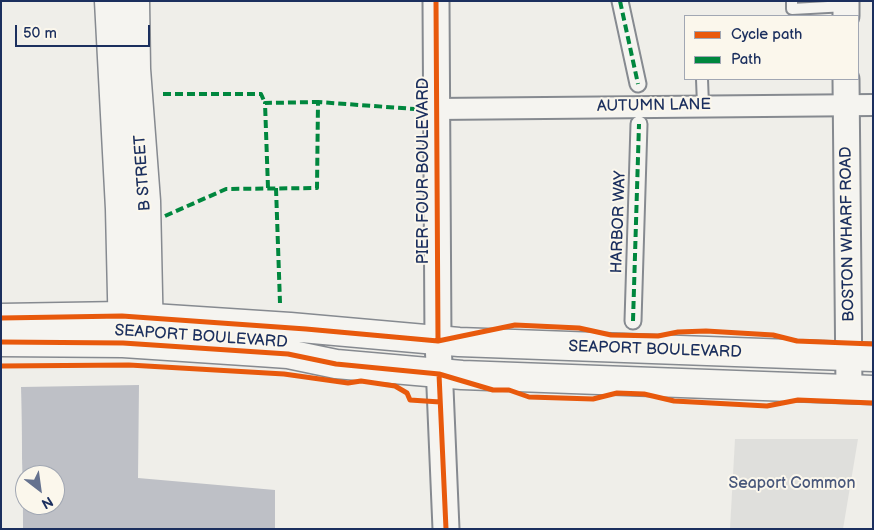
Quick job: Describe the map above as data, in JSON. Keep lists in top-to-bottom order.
{
  "streets": {
    "main road": ["B STREET", "SEAPORT BOULEVARD"],
    "street": [
      "AUTUMN LANE",
      "PIER FOUR BOULEVARD",
      "HARBOR WAY",
      "BOSTON WHARF ROAD"
    ]
  },
  "crossings": [
    ["AUTUMN LANE", "PIER FOUR BOULEVARD"],
    ["AUTUMN LANE", "BOSTON WHARF ROAD"],
    ["PIER FOUR BOULEVARD", "SEAPORT BOULEVARD"],
    ["B STREET", "SEAPORT BOULEVARD"],
    ["BOSTON WHARF ROAD", "SEAPORT BOULEVARD"]
  ],
  "parks": ["Seaport Common"],
  "legend": ["Cycle path", "Path"],
  "scale_bar": "50 m",
  "north": "bottom right"
}
